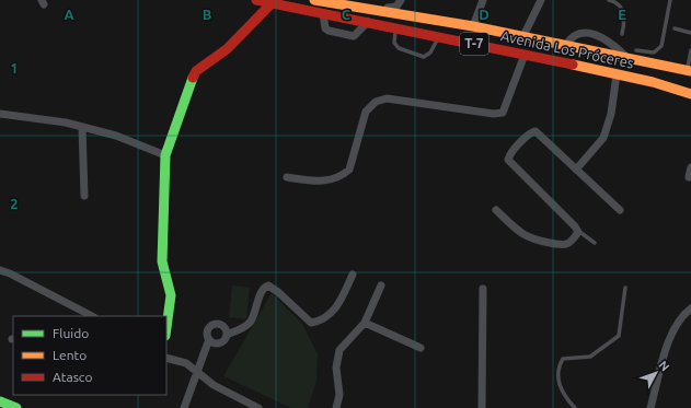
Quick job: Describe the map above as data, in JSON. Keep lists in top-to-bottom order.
{
  "streets": {
    "main road": ["T-7", "Avenida Los Próceres"]
  },
  "legend": ["Fluido", "Lento", "Atasco"],
  "north": "top right",
  "grid": {
    "columns": [
      "A",
      "B",
      "C",
      "D",
      "E"
    ],
    "rows": ["1", "2"]
  }
}
